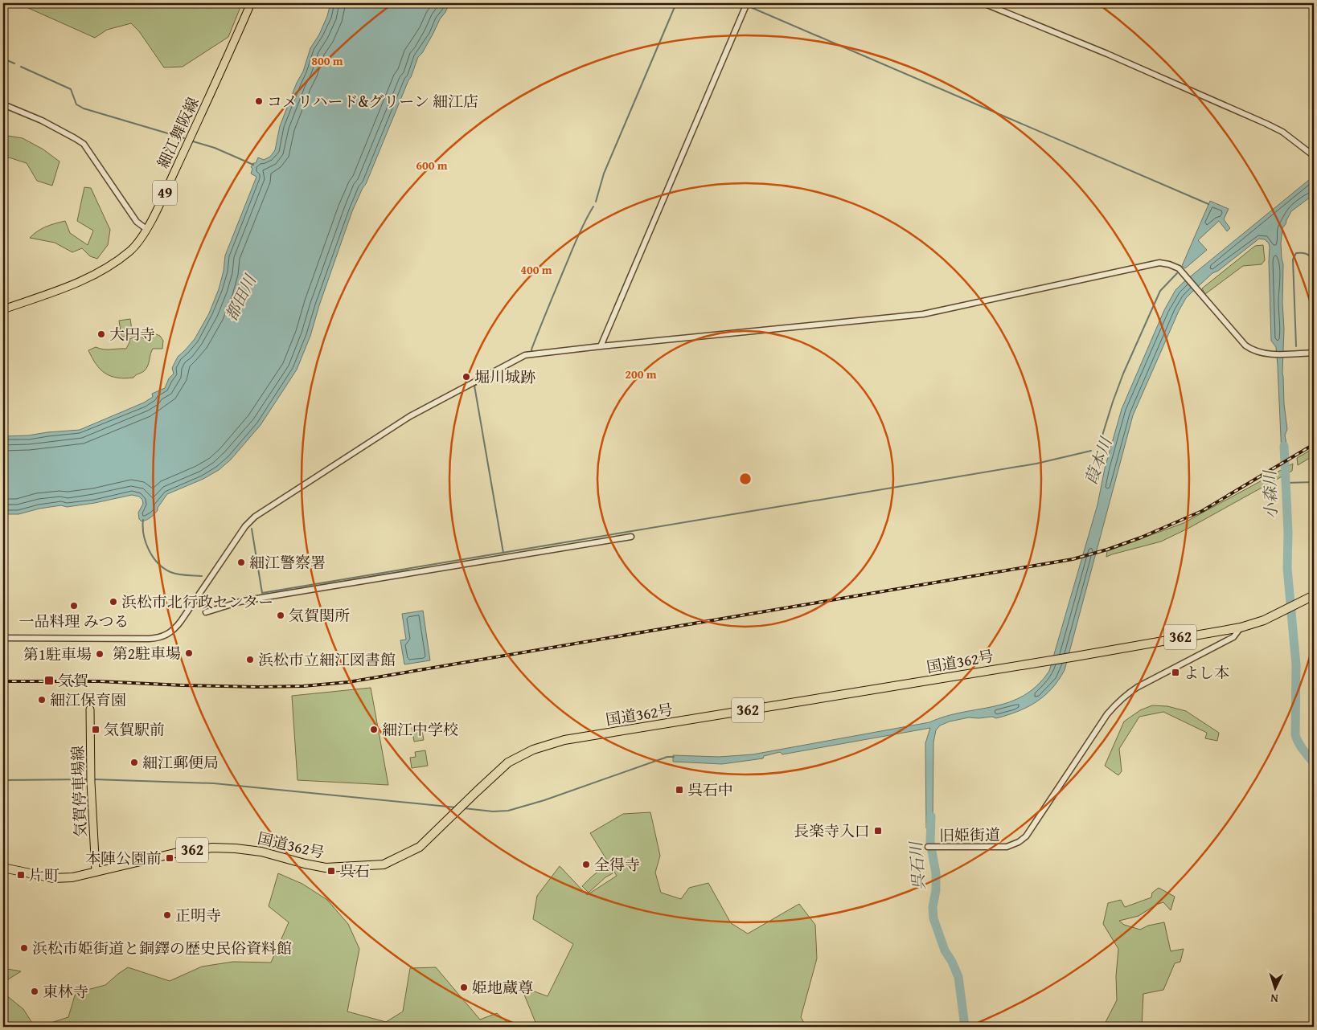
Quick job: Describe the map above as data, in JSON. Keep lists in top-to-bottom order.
{
  "streets": {
    "highway": ["362", "国道362号"],
    "main road": ["細江舞阪線", "49", "気賀停車場線"],
    "street": ["旧姫街道"]
  },
  "crossings": [
    ["国道362号", "気賀停車場線"],
    ["国道362号", "旧姫街道"]
  ],
  "water": [
    "都田川",
    "葭本川",
    "小森川",
    "呉石川"
  ],
  "places": {
    "other": [
      "コメリハード&グリーン 細江店",
      "大円寺",
      "堀川城跡",
      "細江警察署",
      "浜松市北行政センター",
      "一品料理 みつる",
      "気賀関所",
      "第2駐車場",
      "第1駐車場",
      "浜松市立細江図書館",
      "細江保育園",
      "細江中学校",
      "細江郵便局",
      "全得寺",
      "正明寺",
      "浜松市姫街道と銅鐸の歴史民俗資料館",
      "姫地蔵尊",
      "東林寺"
    ],
    "transit": [
      "よし本",
      "気賀",
      "気賀駅前",
      "呉石中",
      "長楽寺入口",
      "本陣公園前",
      "呉石",
      "片町"
    ]
  },
  "north": "bottom",
  "rings": [
    "800 m",
    "600 m",
    "400 m",
    "200 m"
  ]
}
